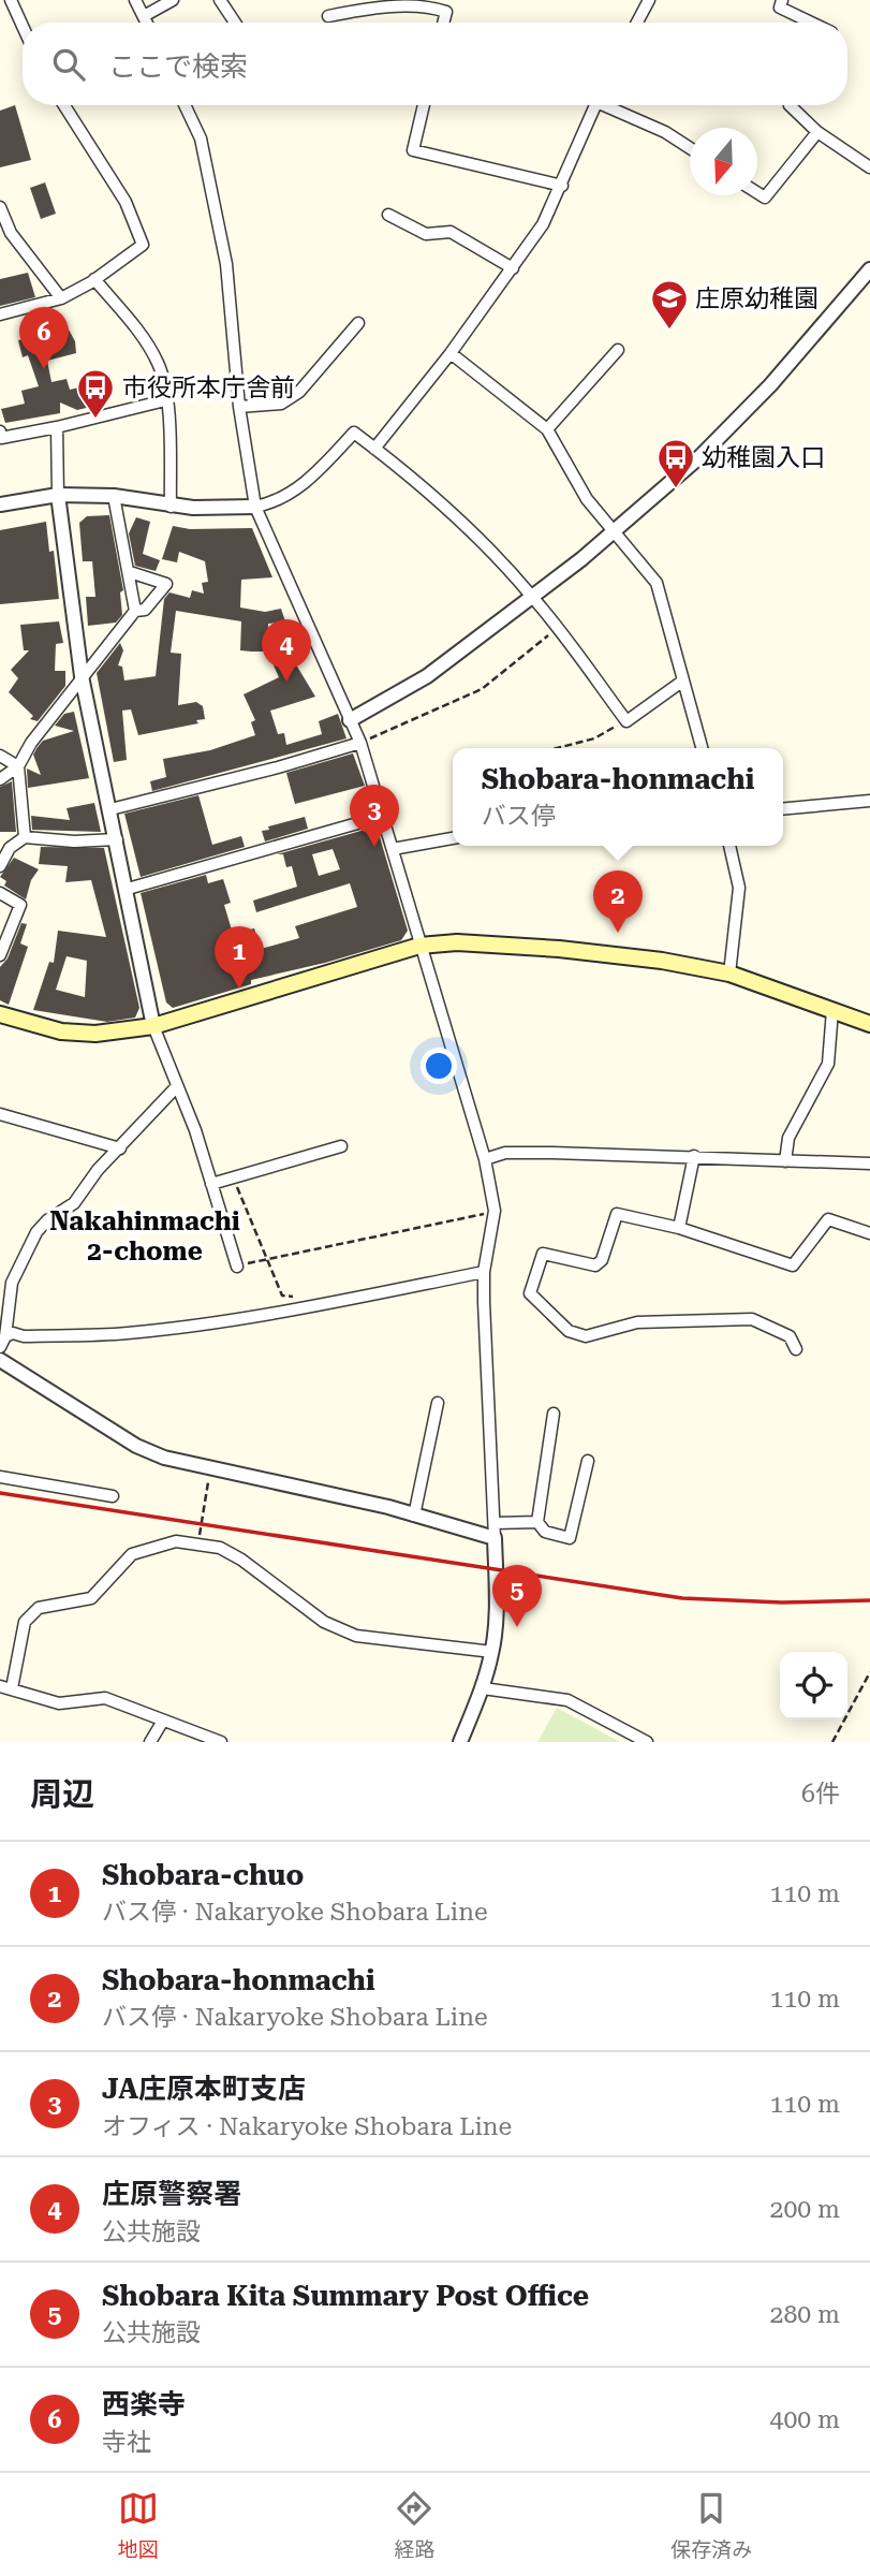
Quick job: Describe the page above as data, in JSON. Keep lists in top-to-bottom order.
{
  "districts": ["Nakahinmachi 2-chome"],
  "places": {
    "school or university": ["庄原幼稚園"],
    "bus stop": ["市役所本庁舎前", "幼稚園入口"]
  },
  "north": "bottom",
  "page": {
    "search": "ここで検索",
    "pins": [
      "6",
      "4",
      "3",
      "2",
      "1",
      "5"
    ],
    "popup": ["Shobara-honmachi", "バス停"],
    "heading": ["周辺", "6件"],
    "list": [
      {
        "mark": "1",
        "name": "Shobara-chuo",
        "note": "バス停 · Nakaryoke Shobara Line",
        "value": "110 m"
      },
      {
        "mark": "2",
        "name": "Shobara-honmachi",
        "note": "バス停 · Nakaryoke Shobara Line",
        "value": "110 m"
      },
      {
        "mark": "3",
        "name": "JA庄原本町支店",
        "note": "オフィス · Nakaryoke Shobara Line",
        "value": "110 m"
      },
      {
        "mark": "4",
        "name": "庄原警察署",
        "note": "公共施設",
        "value": "200 m"
      },
      {
        "mark": "5",
        "name": "Shobara Kita Summary Post Office",
        "note": "公共施設",
        "value": "280 m"
      },
      {
        "mark": "6",
        "name": "西楽寺",
        "note": "寺社",
        "value": "400 m"
      }
    ],
    "nav": ["地図", "経路", "保存済み"]
  }
}
